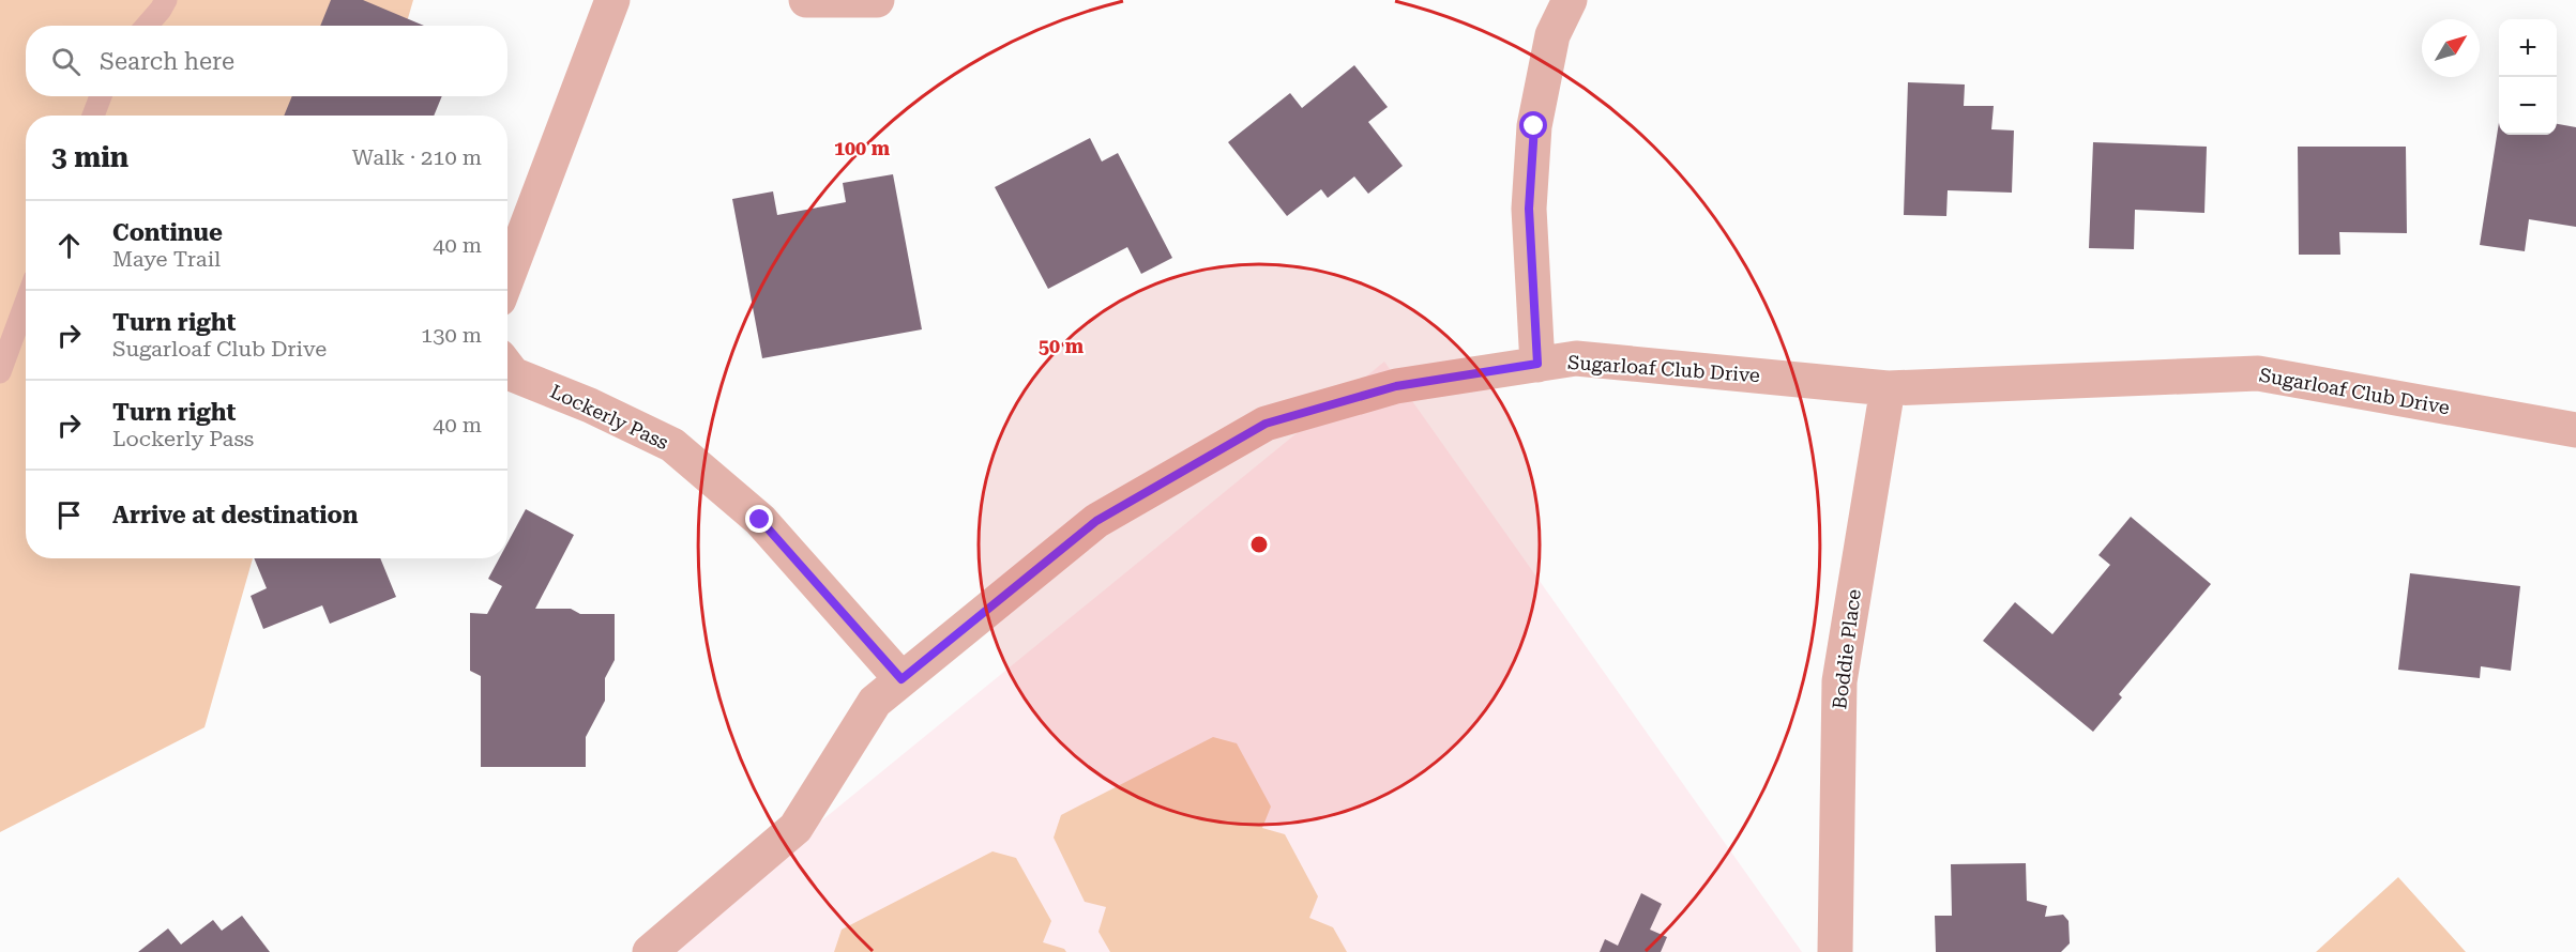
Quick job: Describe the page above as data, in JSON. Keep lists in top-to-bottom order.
{
  "streets": {
    "street": ["Sugarloaf Club Drive", "Lockerly Pass", "Boddie Place"]
  },
  "crossings": [
    ["Sugarloaf Club Drive", "Lockerly Pass"],
    ["Sugarloaf Club Drive", "Boddie Place"]
  ],
  "north": "top right",
  "page": {
    "map_buttons": ["+", "−"],
    "search": "Search here",
    "heading": ["3 min", "Walk · 210 m"],
    "list": [
      ["Continue", "Maye Trail", "40 m"],
      ["Turn right", "Sugarloaf Club Drive", "130 m"],
      ["Turn right", "Lockerly Pass", "40 m"],
      "Arrive at destination"
    ]
  },
  "rings": ["100 m", "50 m"]
}
